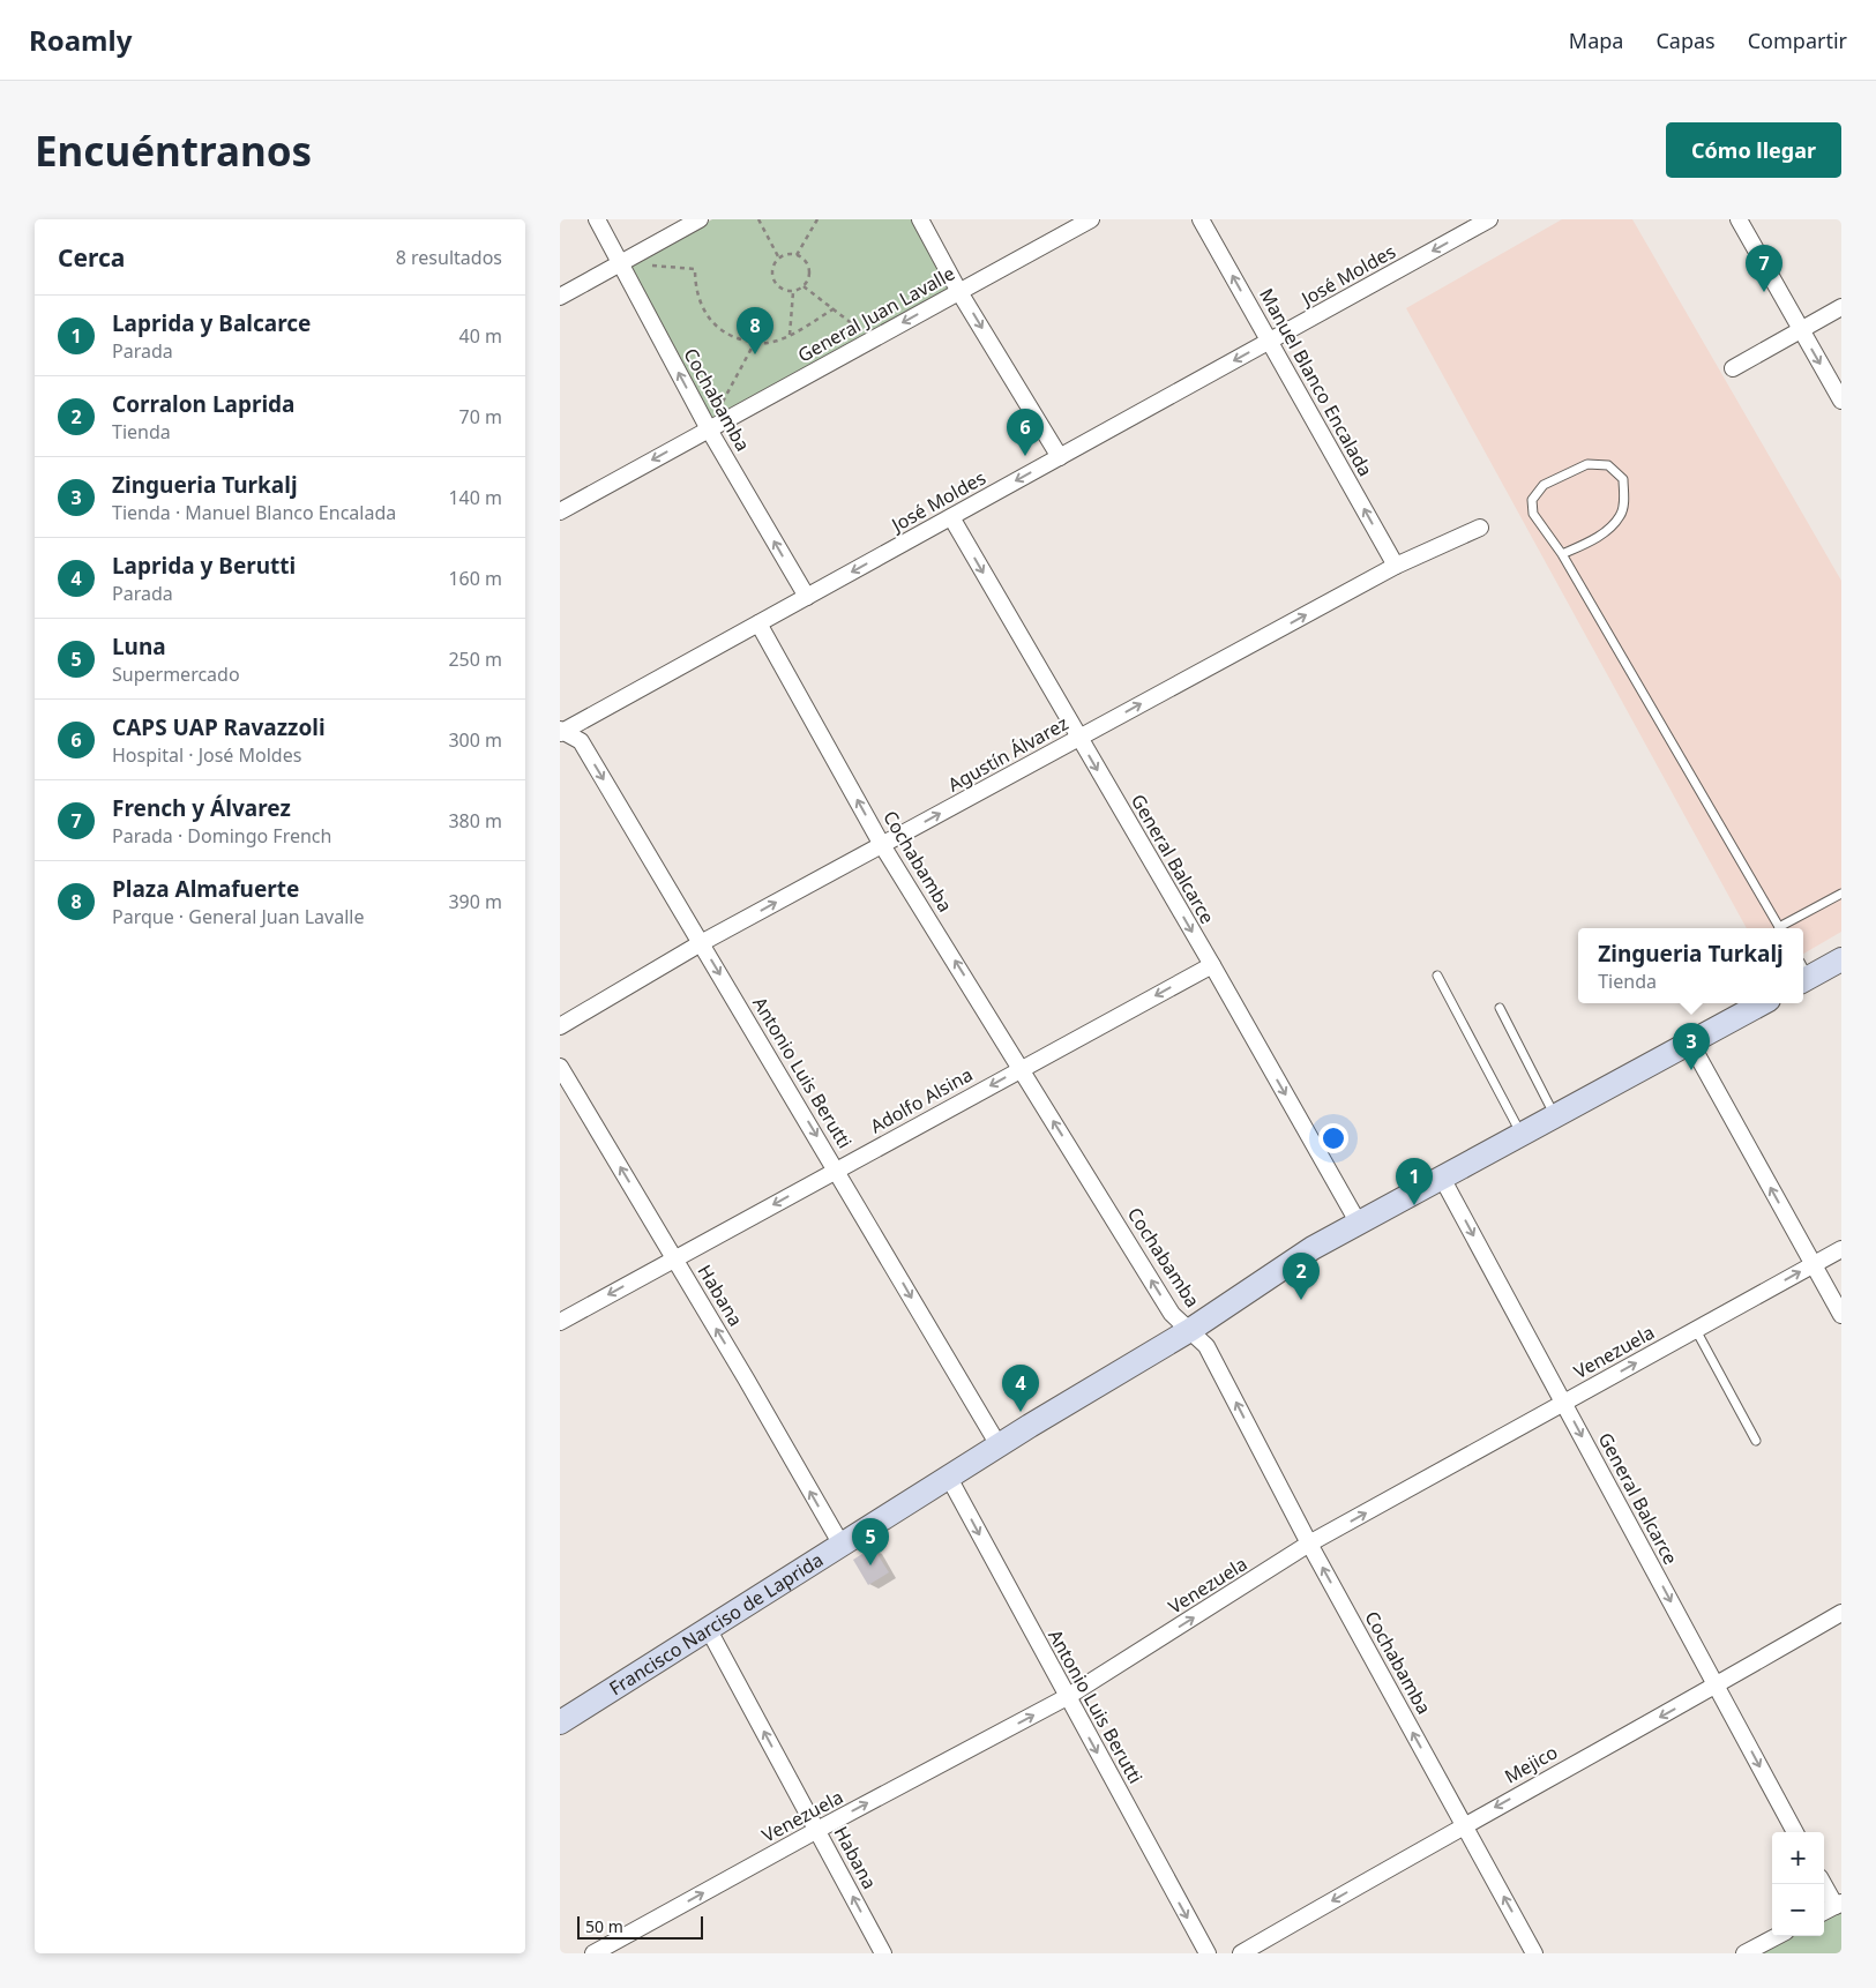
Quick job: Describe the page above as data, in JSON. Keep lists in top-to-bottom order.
{
  "streets": {
    "main road": ["Francisco Narciso de Laprida"],
    "street": [
      "José Moldes",
      "General Juan Lavalle",
      "Manuel Blanco Encalada",
      "Cochabamba",
      "Agustín Álvarez",
      "General Balcarce",
      "Antonio Luis Berutti",
      "Adolfo Alsina",
      "Habana",
      "Venezuela",
      "Mejico"
    ]
  },
  "crossings": [
    ["José Moldes", "Manuel Blanco Encalada"],
    ["José Moldes", "Cochabamba"],
    ["José Moldes", "General Balcarce"],
    ["José Moldes", "Antonio Luis Berutti"],
    ["General Juan Lavalle", "Cochabamba"],
    ["Manuel Blanco Encalada", "Agustín Álvarez"],
    ["Cochabamba", "Agustín Álvarez"],
    ["Cochabamba", "Adolfo Alsina"],
    ["Cochabamba", "Venezuela"],
    ["Cochabamba", "Francisco Narciso de Laprida"],
    ["Cochabamba", "Mejico"],
    ["Agustín Álvarez", "General Balcarce"],
    ["Agustín Álvarez", "Antonio Luis Berutti"],
    ["General Balcarce", "Adolfo Alsina"],
    ["General Balcarce", "Venezuela"],
    ["General Balcarce", "Francisco Narciso de Laprida"],
    ["General Balcarce", "Mejico"],
    ["Antonio Luis Berutti", "Adolfo Alsina"],
    ["Antonio Luis Berutti", "Venezuela"],
    ["Antonio Luis Berutti", "Francisco Narciso de Laprida"],
    ["Adolfo Alsina", "Habana"],
    ["Habana", "Venezuela"],
    ["Habana", "Francisco Narciso de Laprida"]
  ],
  "one_way": [
    "José Moldes",
    "General Juan Lavalle",
    "Manuel Blanco Encalada",
    "Cochabamba",
    "Agustín Álvarez",
    "General Balcarce",
    "Antonio Luis Berutti",
    "Adolfo Alsina",
    "Habana",
    "Venezuela",
    "Mejico"
  ],
  "scale_bar": "50 m",
  "page": {
    "header": "Roamly",
    "nav": ["Mapa", "Capas", "Compartir"],
    "buttons": "Cómo llegar",
    "title": "Encuéntranos",
    "heading": ["Cerca", "8 resultados"],
    "pins": [
      "7",
      "8",
      "6",
      "3",
      "1",
      "2",
      "4",
      "5"
    ],
    "list": [
      {
        "mark": "1",
        "name": "Laprida y Balcarce",
        "note": "Parada",
        "value": "40 m"
      },
      {
        "mark": "2",
        "name": "Corralon Laprida",
        "note": "Tienda",
        "value": "70 m"
      },
      {
        "mark": "3",
        "name": "Zingueria Turkalj",
        "note": "Tienda · Manuel Blanco Encalada",
        "value": "140 m"
      },
      {
        "mark": "4",
        "name": "Laprida y Berutti",
        "note": "Parada",
        "value": "160 m"
      },
      {
        "mark": "5",
        "name": "Luna",
        "note": "Supermercado",
        "value": "250 m"
      },
      {
        "mark": "6",
        "name": "CAPS UAP Ravazzoli",
        "note": "Hospital · José Moldes",
        "value": "300 m"
      },
      {
        "mark": "7",
        "name": "French y Álvarez",
        "note": "Parada · Domingo French",
        "value": "380 m"
      },
      {
        "mark": "8",
        "name": "Plaza Almafuerte",
        "note": "Parque · General Juan Lavalle",
        "value": "390 m"
      }
    ],
    "popup": ["Zingueria Turkalj", "Tienda"],
    "map_buttons": ["+", "−"],
    "scale": "50 m"
  }
}
